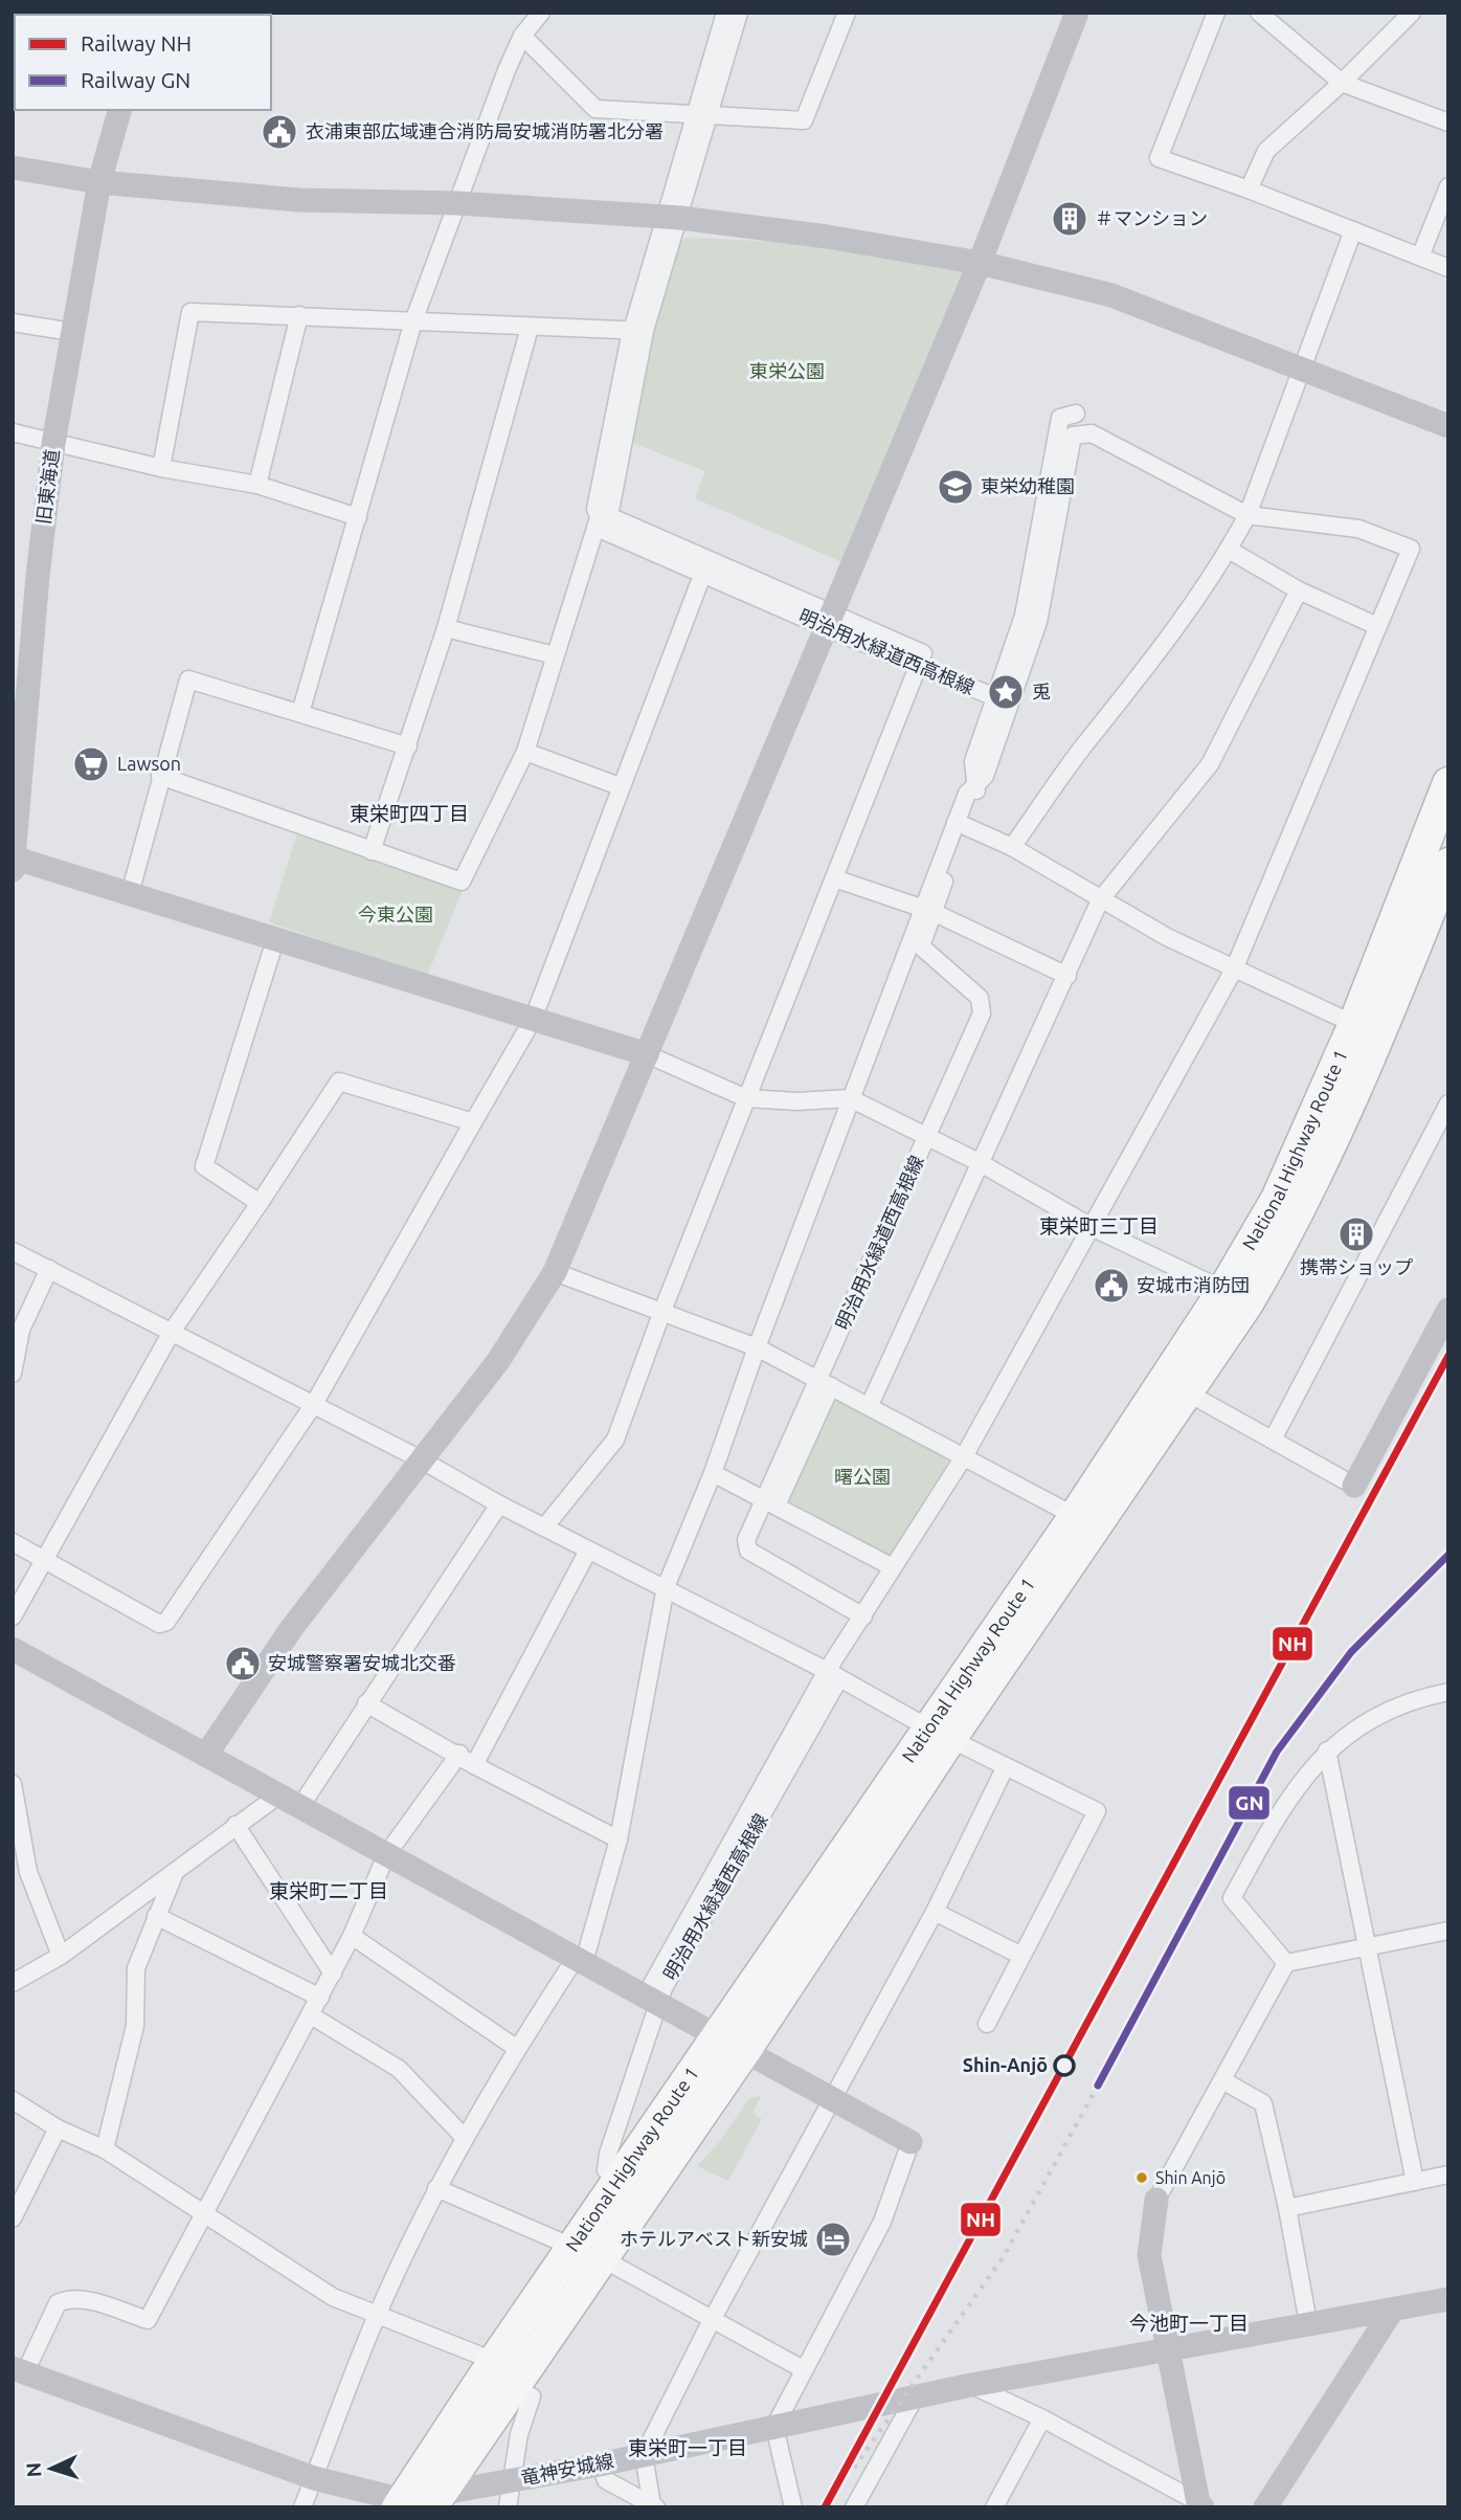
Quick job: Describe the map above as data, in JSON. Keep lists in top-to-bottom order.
{
  "streets": {
    "highway": ["National Highway Route 1"],
    "street": ["旧東海道", "明治用水緑道西高根線", "竜神安城線"]
  },
  "crossings": [
    ["National Highway Route 1", "竜神安城線"]
  ],
  "districts": [
    "東栄町四丁目",
    "東栄町三丁目",
    "東栄町二丁目",
    "今池町一丁目",
    "東栄町一丁目"
  ],
  "parks": ["東栄公園", "今東公園", "曙公園"],
  "places": {
    "public building": ["衣浦東部広域連合消防局安城消防署北分署", "安城市消防団", "安城警察署安城北交番"],
    "building": ["＃マンション", "携帯ショップ"],
    "school or university": ["東栄幼稚園"],
    "place": ["兎"],
    "supermarket": ["Lawson"],
    "other": ["Shin-Anjō", "Shin Anjō"],
    "hotel": ["ホテルアベスト新安城"]
  },
  "lines": ["rail line NH", "rail line GN"],
  "legend": ["Railway NH", "Railway GN"],
  "north": "left"
}
